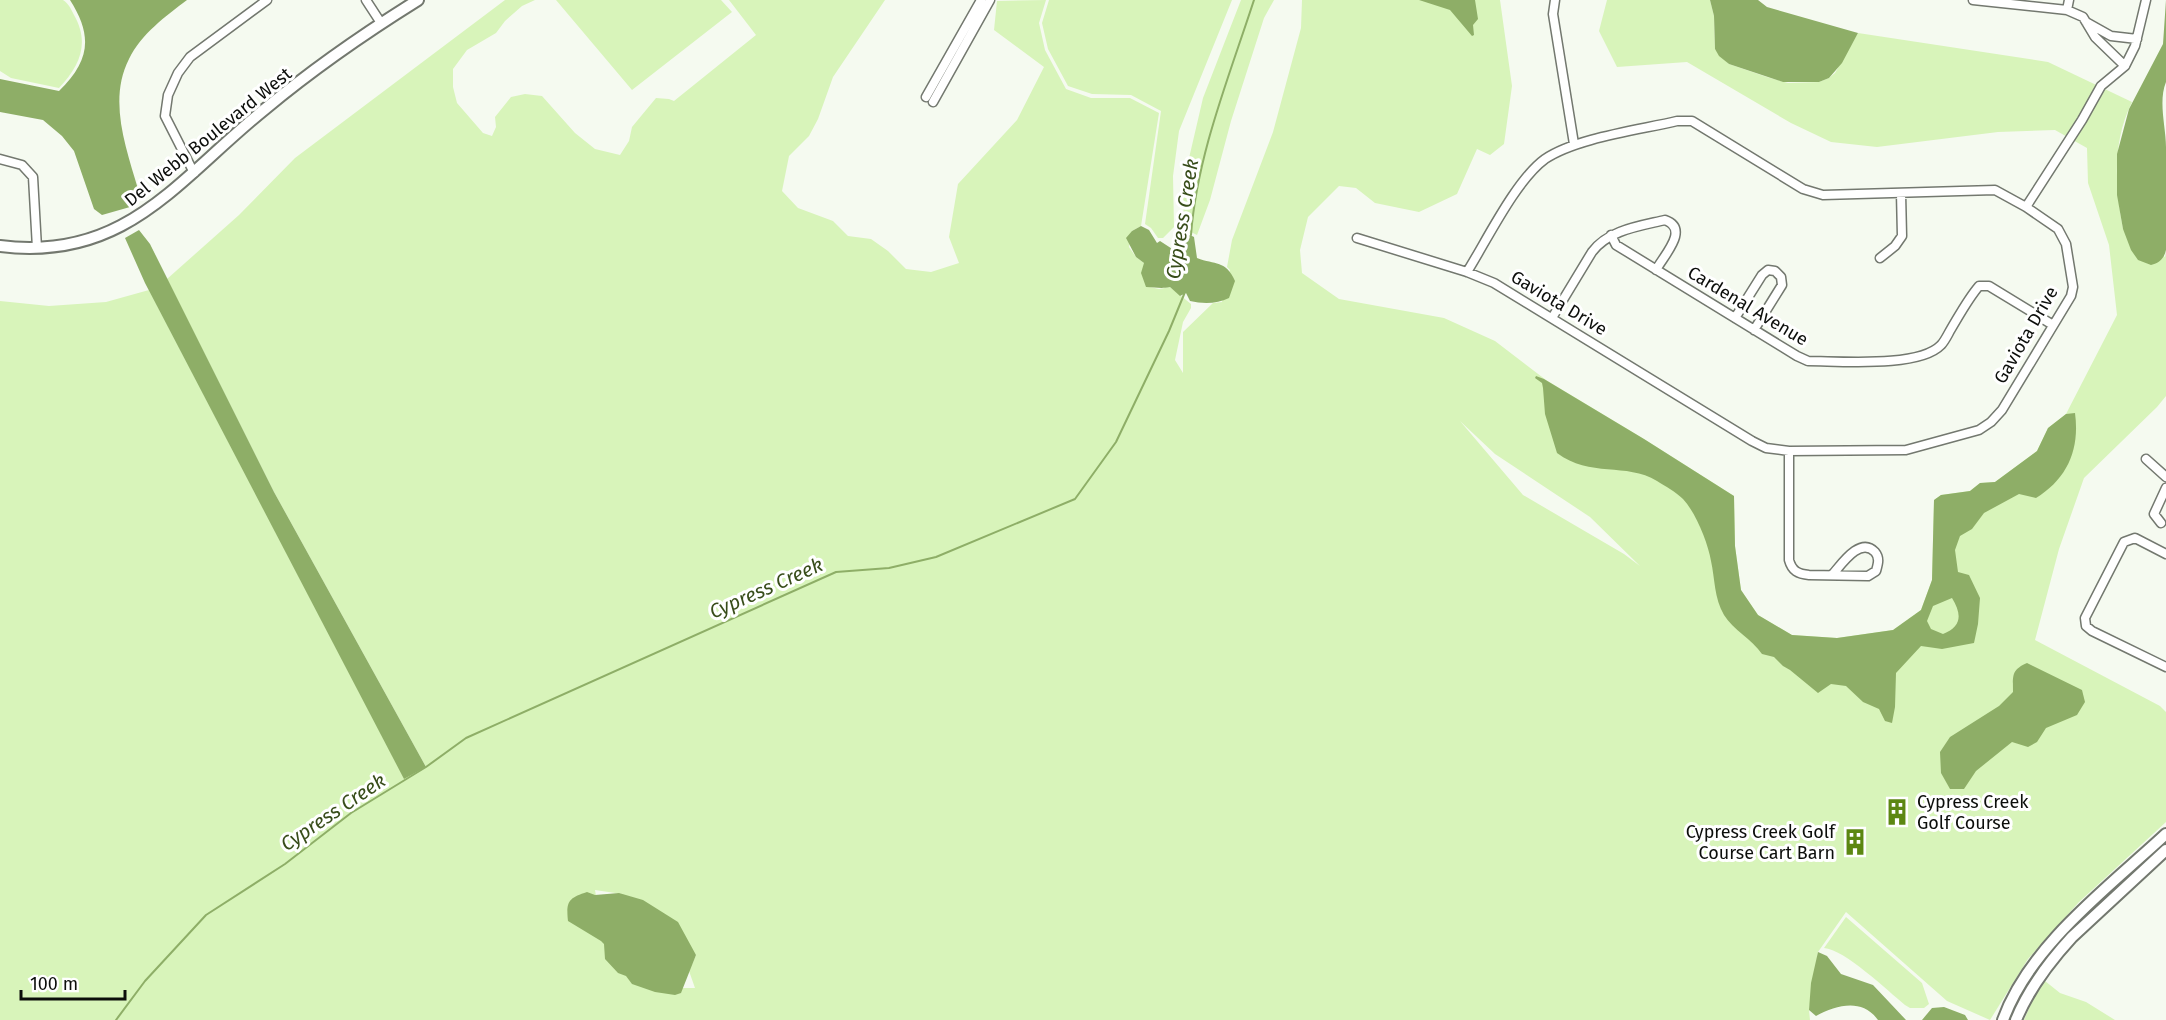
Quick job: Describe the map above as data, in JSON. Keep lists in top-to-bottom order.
{
  "streets": {
    "street": ["Del Webb Boulevard West", "Gaviota Drive", "Cardenal Avenue"]
  },
  "crossings": [
    ["Gaviota Drive", "Cardenal Avenue"]
  ],
  "water": ["Cypress Creek"],
  "places": {
    "building": ["Cypress Creek Golf Course", "Cypress Creek Golf Course Cart Barn"]
  },
  "scale_bar": "100 m"
}
